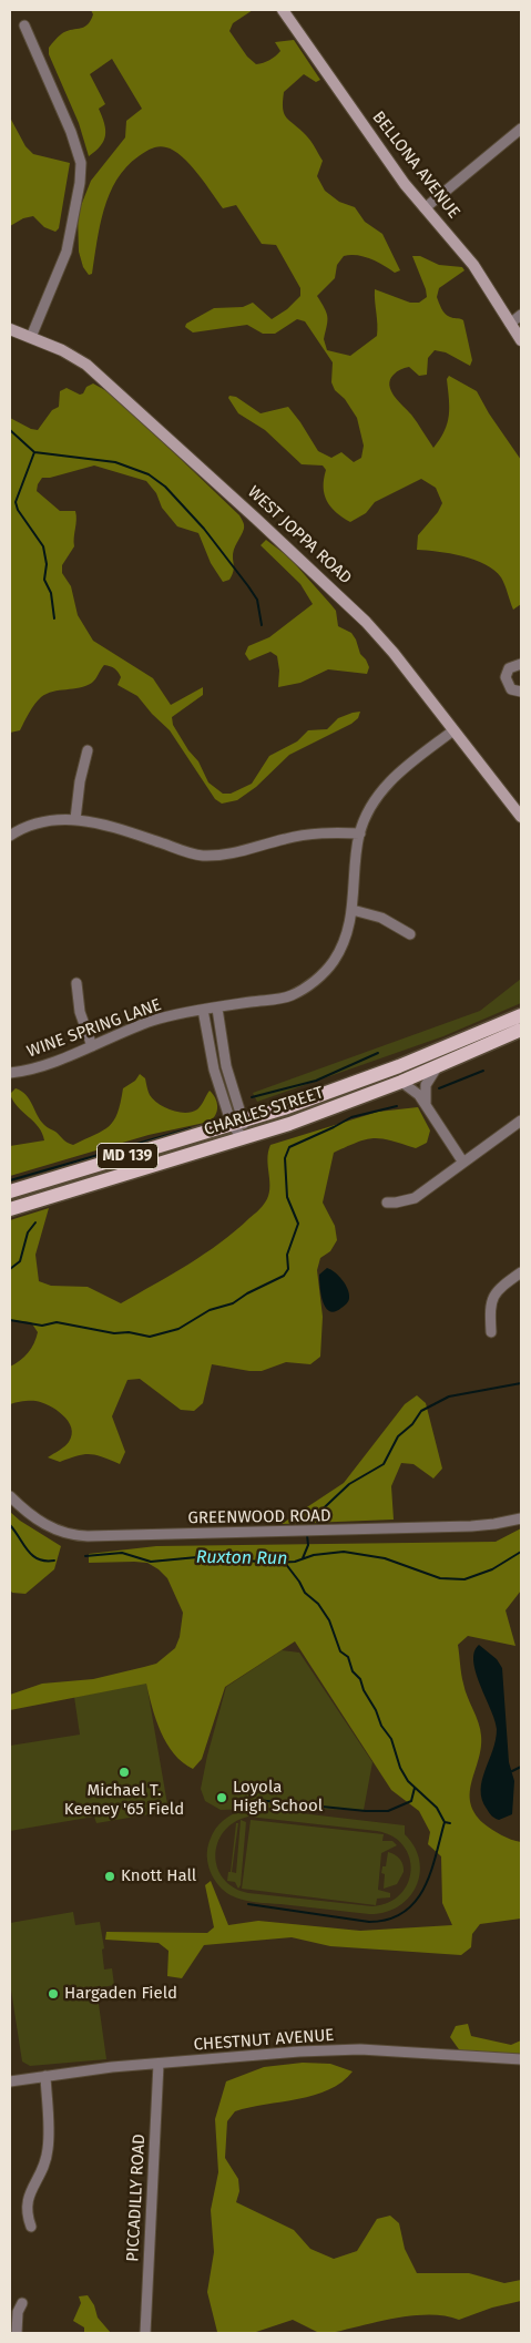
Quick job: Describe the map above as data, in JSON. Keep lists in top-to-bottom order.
{
  "streets": {
    "main road": ["CHARLES STREET", "MD 139"],
    "street": [
      "BELLONA AVENUE",
      "WEST JOPPA ROAD",
      "WINE SPRING LANE",
      "GREENWOOD ROAD",
      "CHESTNUT AVENUE",
      "PICCADILLY ROAD"
    ]
  },
  "crossings": [
    ["WEST JOPPA ROAD", "WINE SPRING LANE"],
    ["CHESTNUT AVENUE", "PICCADILLY ROAD"]
  ],
  "water": ["Ruxton Run"],
  "places": [
    "Michael T. Keeney '65 Field",
    "Loyola High School",
    "Knott Hall",
    "Hargaden Field"
  ]
}
